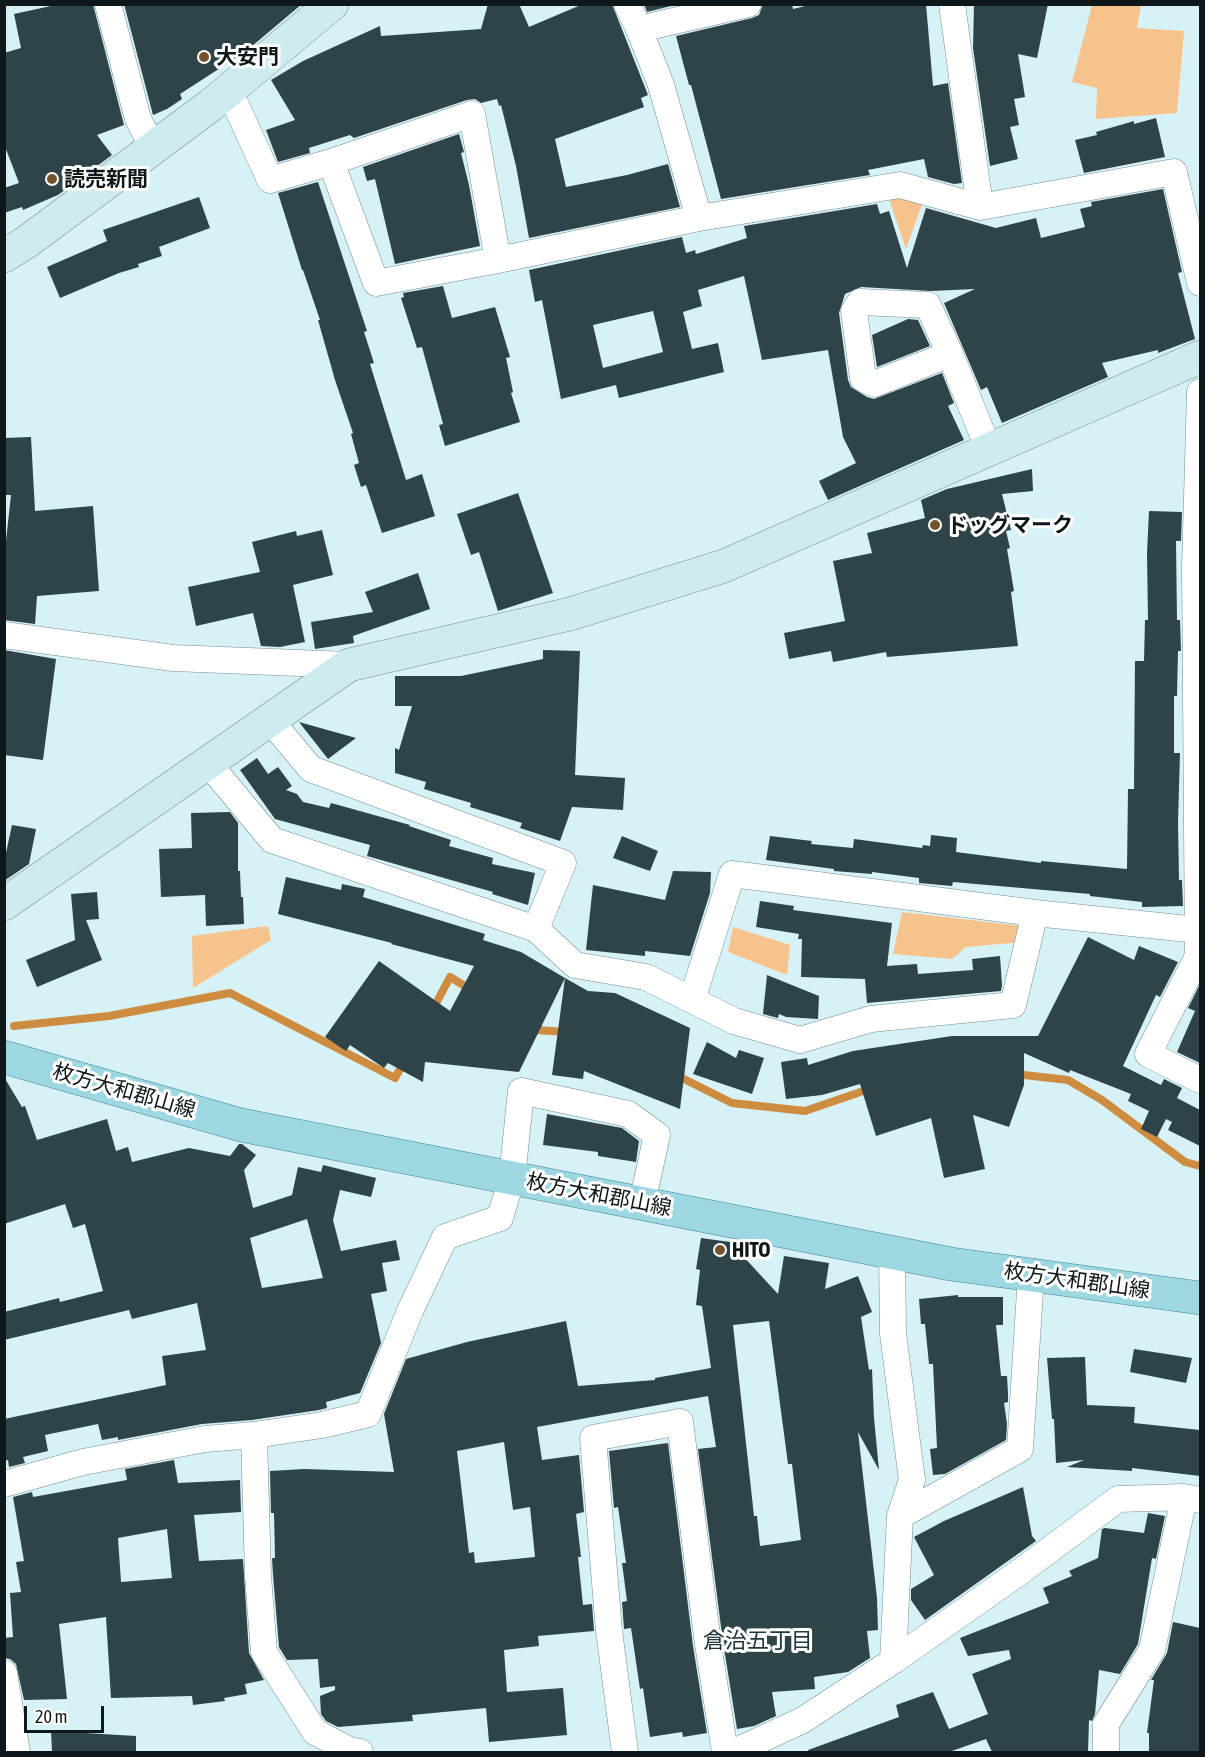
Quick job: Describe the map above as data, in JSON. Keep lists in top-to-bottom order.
{
  "streets": {
    "main road": ["枚方大和郡山線"]
  },
  "districts": ["倉治五丁目"],
  "places": [
    "大安門",
    "読売新聞",
    "ドッグマーク",
    "HITO"
  ],
  "scale_bar": "20 m"
}
